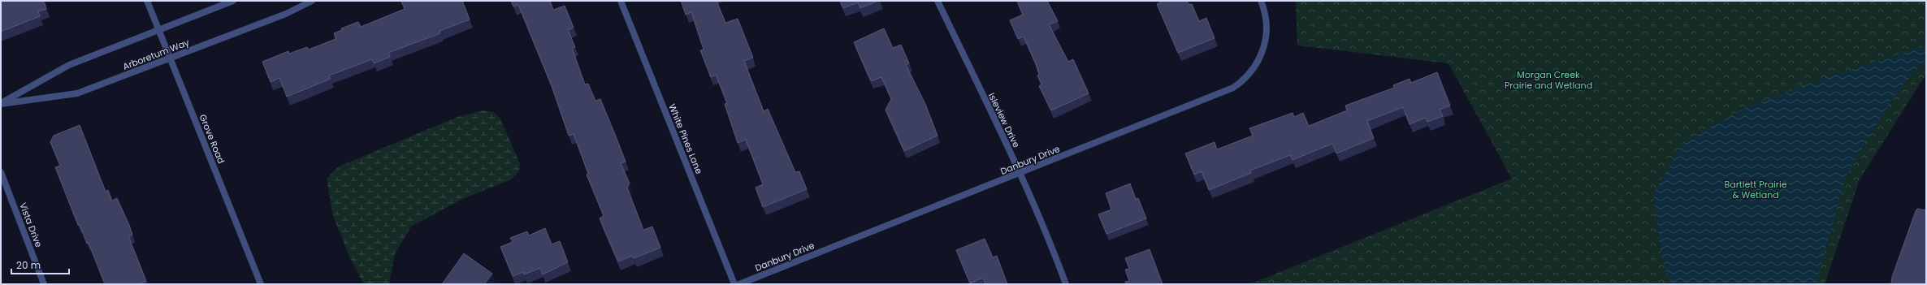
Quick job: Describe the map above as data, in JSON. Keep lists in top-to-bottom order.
{
  "streets": {
    "street": [
      "Arboretum Way",
      "Isleview Drive",
      "Grove Road",
      "White Pines Lane",
      "Danbury Drive",
      "Vista Drive"
    ]
  },
  "crossings": [
    ["Arboretum Way", "Grove Road"],
    ["Isleview Drive", "Danbury Drive"]
  ],
  "parks": ["Morgan Creek Prairie and Wetland", "Bartlett Prairie & Wetland"],
  "scale_bar": "20 m"
}
